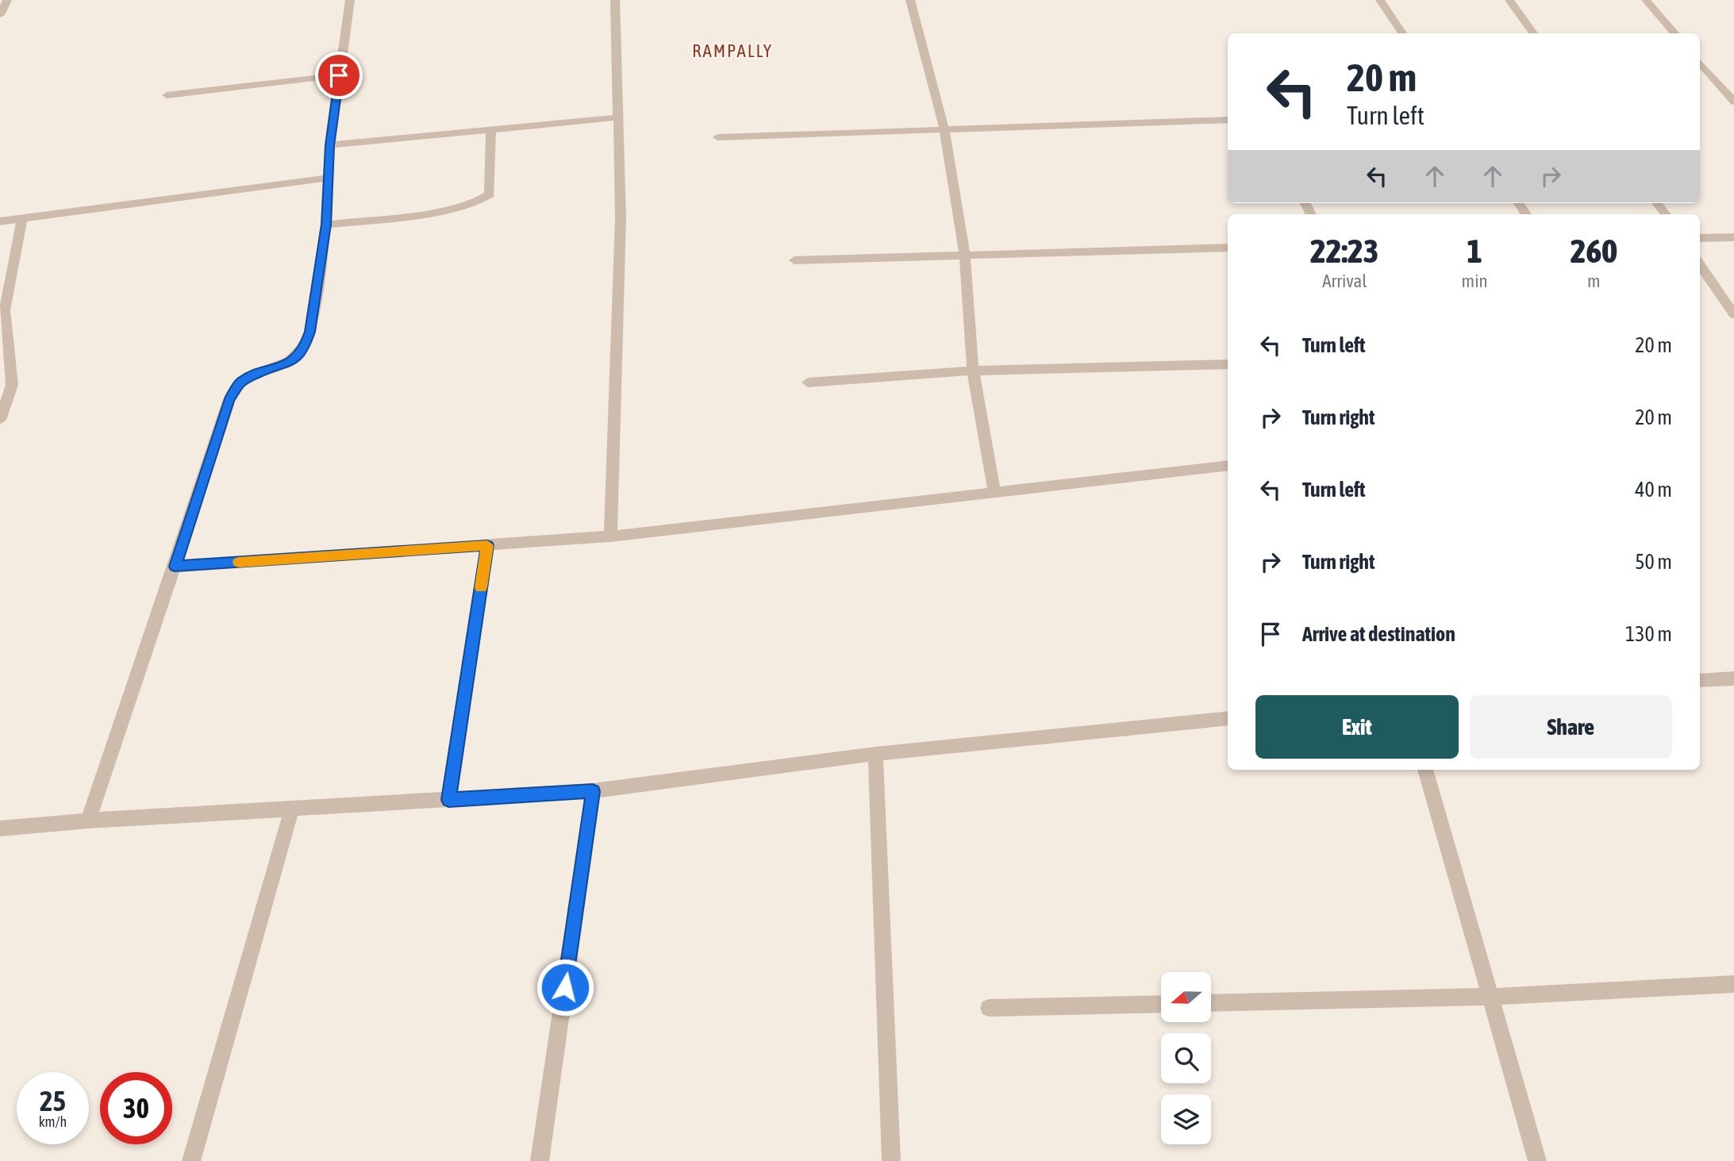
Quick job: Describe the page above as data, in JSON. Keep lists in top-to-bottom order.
{
  "districts": ["RAMPALLY"],
  "north": "left",
  "page": {
    "turn": ["20 m", "Turn left"],
    "eta": [
      "22:23",
      "Arrival",
      "1",
      "min",
      "260",
      "m"
    ],
    "list": [
      {
        "name": "Turn left",
        "value": "20 m"
      },
      {
        "name": "Turn right",
        "value": "20 m"
      },
      {
        "name": "Turn left",
        "value": "40 m"
      },
      {
        "name": "Turn right",
        "value": "50 m"
      },
      {
        "name": "Arrive at destination",
        "value": "130 m"
      }
    ],
    "buttons": ["Exit", "Share"],
    "speed": "25 km/h",
    "limit": "30"
  }
}
